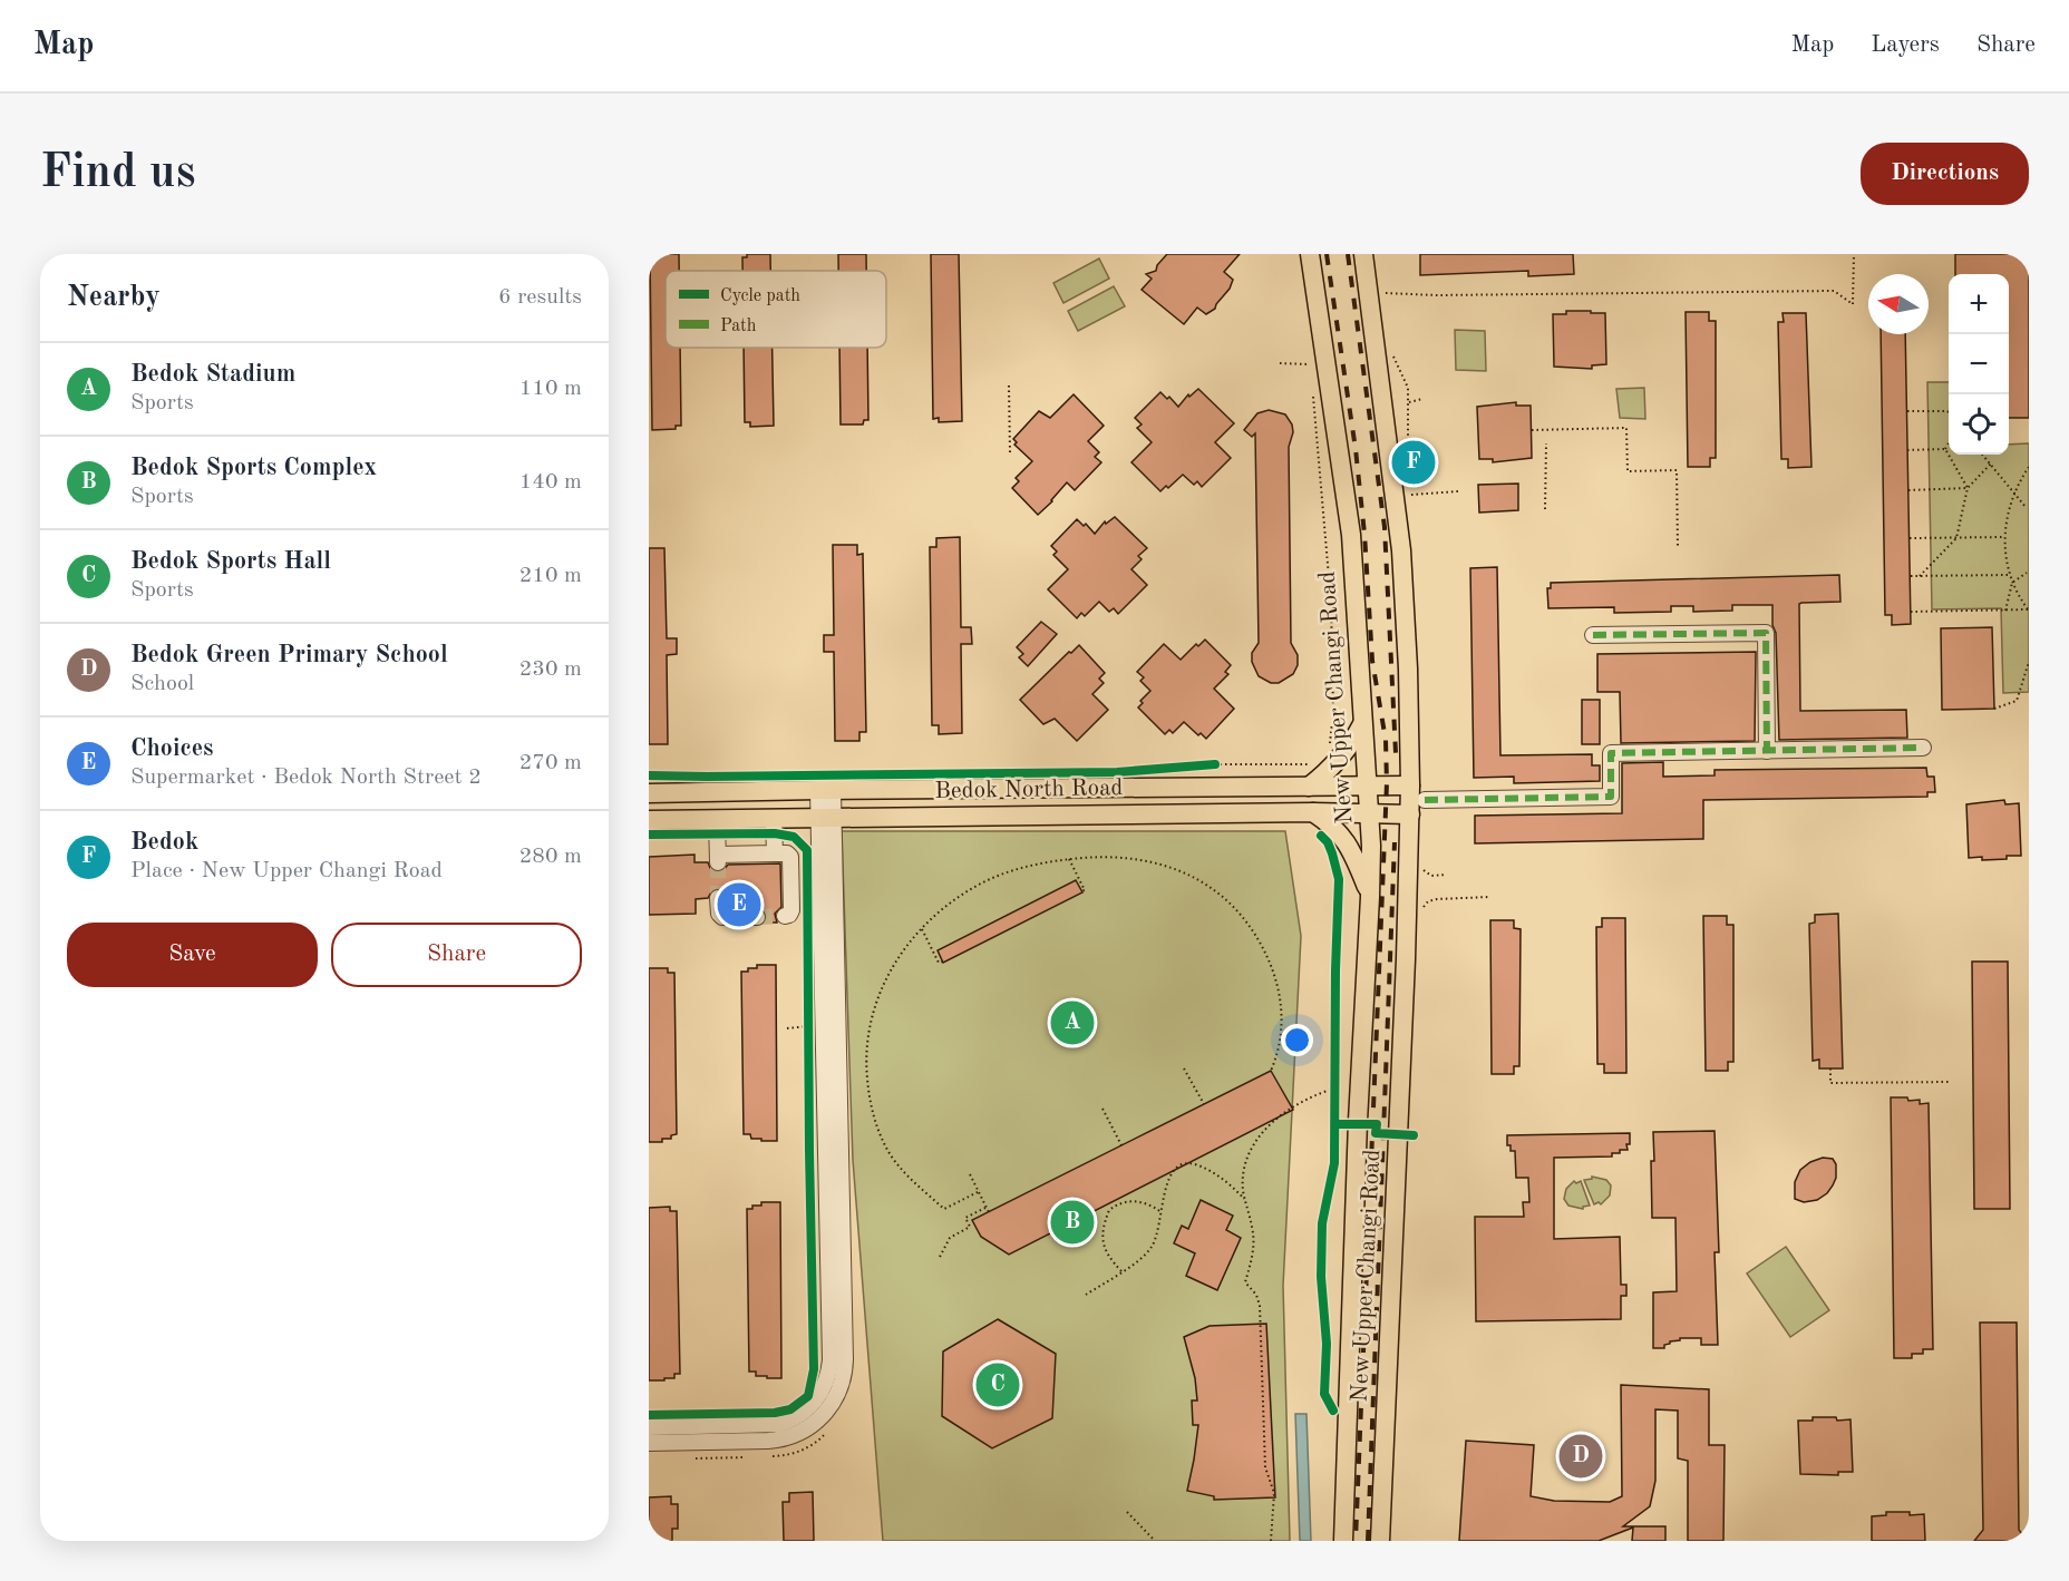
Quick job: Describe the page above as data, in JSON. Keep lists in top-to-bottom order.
{
  "streets": {
    "main road": ["New Upper Changi Road", "Bedok North Road"]
  },
  "crossings": [
    ["New Upper Changi Road", "Bedok North Road"]
  ],
  "legend": ["Cycle path", "Path"],
  "north": "left",
  "page": {
    "header": "Map",
    "nav": ["Map", "Layers", "Share"],
    "buttons": [
      "Directions",
      ["Save", "Share"]
    ],
    "title": "Find us",
    "heading": ["Nearby", "6 results"],
    "map_buttons": ["+", "−"],
    "list": [
      {
        "mark": "A",
        "name": "Bedok Stadium",
        "note": "Sports",
        "value": "110 m"
      },
      {
        "mark": "B",
        "name": "Bedok Sports Complex",
        "note": "Sports",
        "value": "140 m"
      },
      {
        "mark": "C",
        "name": "Bedok Sports Hall",
        "note": "Sports",
        "value": "210 m"
      },
      {
        "mark": "D",
        "name": "Bedok Green Primary School",
        "note": "School",
        "value": "230 m"
      },
      {
        "mark": "E",
        "name": "Choices",
        "note": "Supermarket · Bedok North Street 2",
        "value": "270 m"
      },
      {
        "mark": "F",
        "name": "Bedok",
        "note": "Place · New Upper Changi Road",
        "value": "280 m"
      }
    ],
    "pins": [
      "F",
      "E",
      "A",
      "B",
      "C",
      "D"
    ]
  }
}
